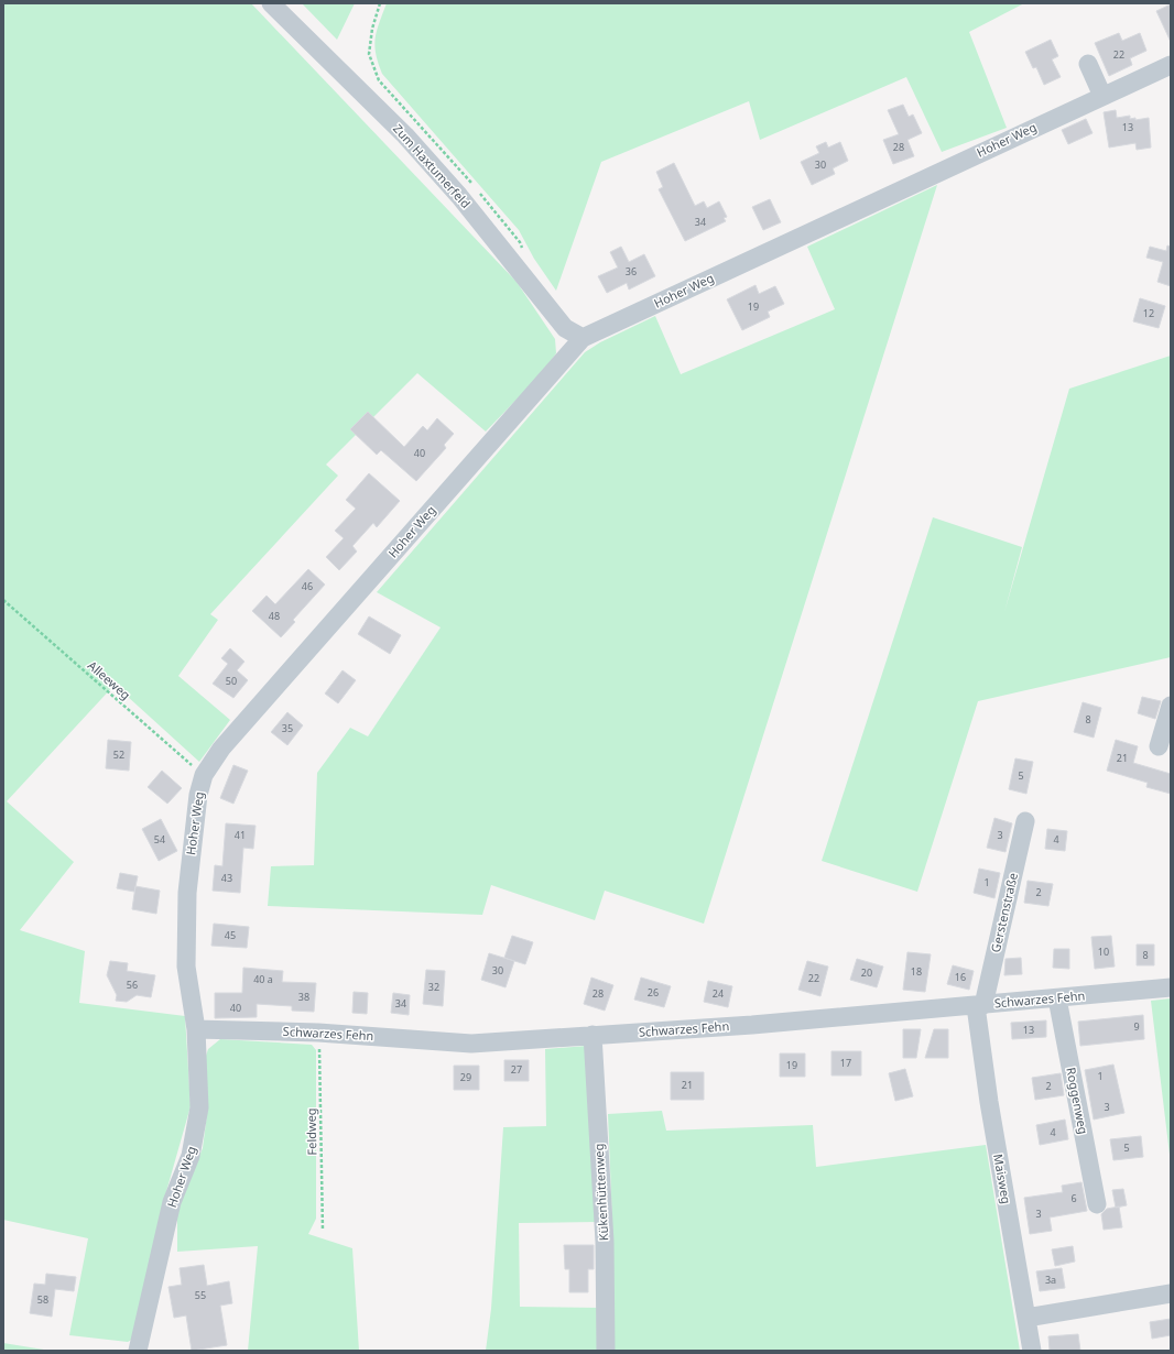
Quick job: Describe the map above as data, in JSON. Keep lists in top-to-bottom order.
{
  "streets": {
    "street": [
      "Hoher Weg",
      "Zum Haxtumerfeld",
      "Gerstenstraße",
      "Schwarzes Fehn",
      "Roggenweg",
      "Maisweg",
      "Kükenhüttenweg"
    ],
    "path": ["Alleeweg", "Feldweg"]
  },
  "crossings": [
    ["Hoher Weg", "Zum Haxtumerfeld"],
    ["Hoher Weg", "Alleeweg"],
    ["Hoher Weg", "Schwarzes Fehn"],
    ["Gerstenstraße", "Schwarzes Fehn"],
    ["Gerstenstraße", "Maisweg"],
    ["Schwarzes Fehn", "Roggenweg"],
    ["Schwarzes Fehn", "Feldweg"],
    ["Schwarzes Fehn", "Maisweg"],
    ["Schwarzes Fehn", "Kükenhüttenweg"]
  ],
  "house_numbers": [
    "22",
    "13",
    "28",
    "30",
    "34",
    "36",
    "19",
    "12",
    "40",
    "46",
    "48",
    "50",
    "8",
    "35",
    "52",
    "21",
    "5",
    "41",
    "3",
    "54",
    "4",
    "43",
    "1",
    "2",
    "45",
    "10",
    "8",
    "30",
    "18",
    "20",
    "16",
    "22",
    "40 a",
    "56",
    "32",
    "26",
    "28",
    "24",
    "38",
    "34",
    "40",
    "9",
    "13",
    "17",
    "19",
    "27",
    "1",
    "29",
    "21",
    "2",
    "3",
    "4",
    "5",
    "6",
    "3",
    "3a",
    "55",
    "58"
  ]
}
